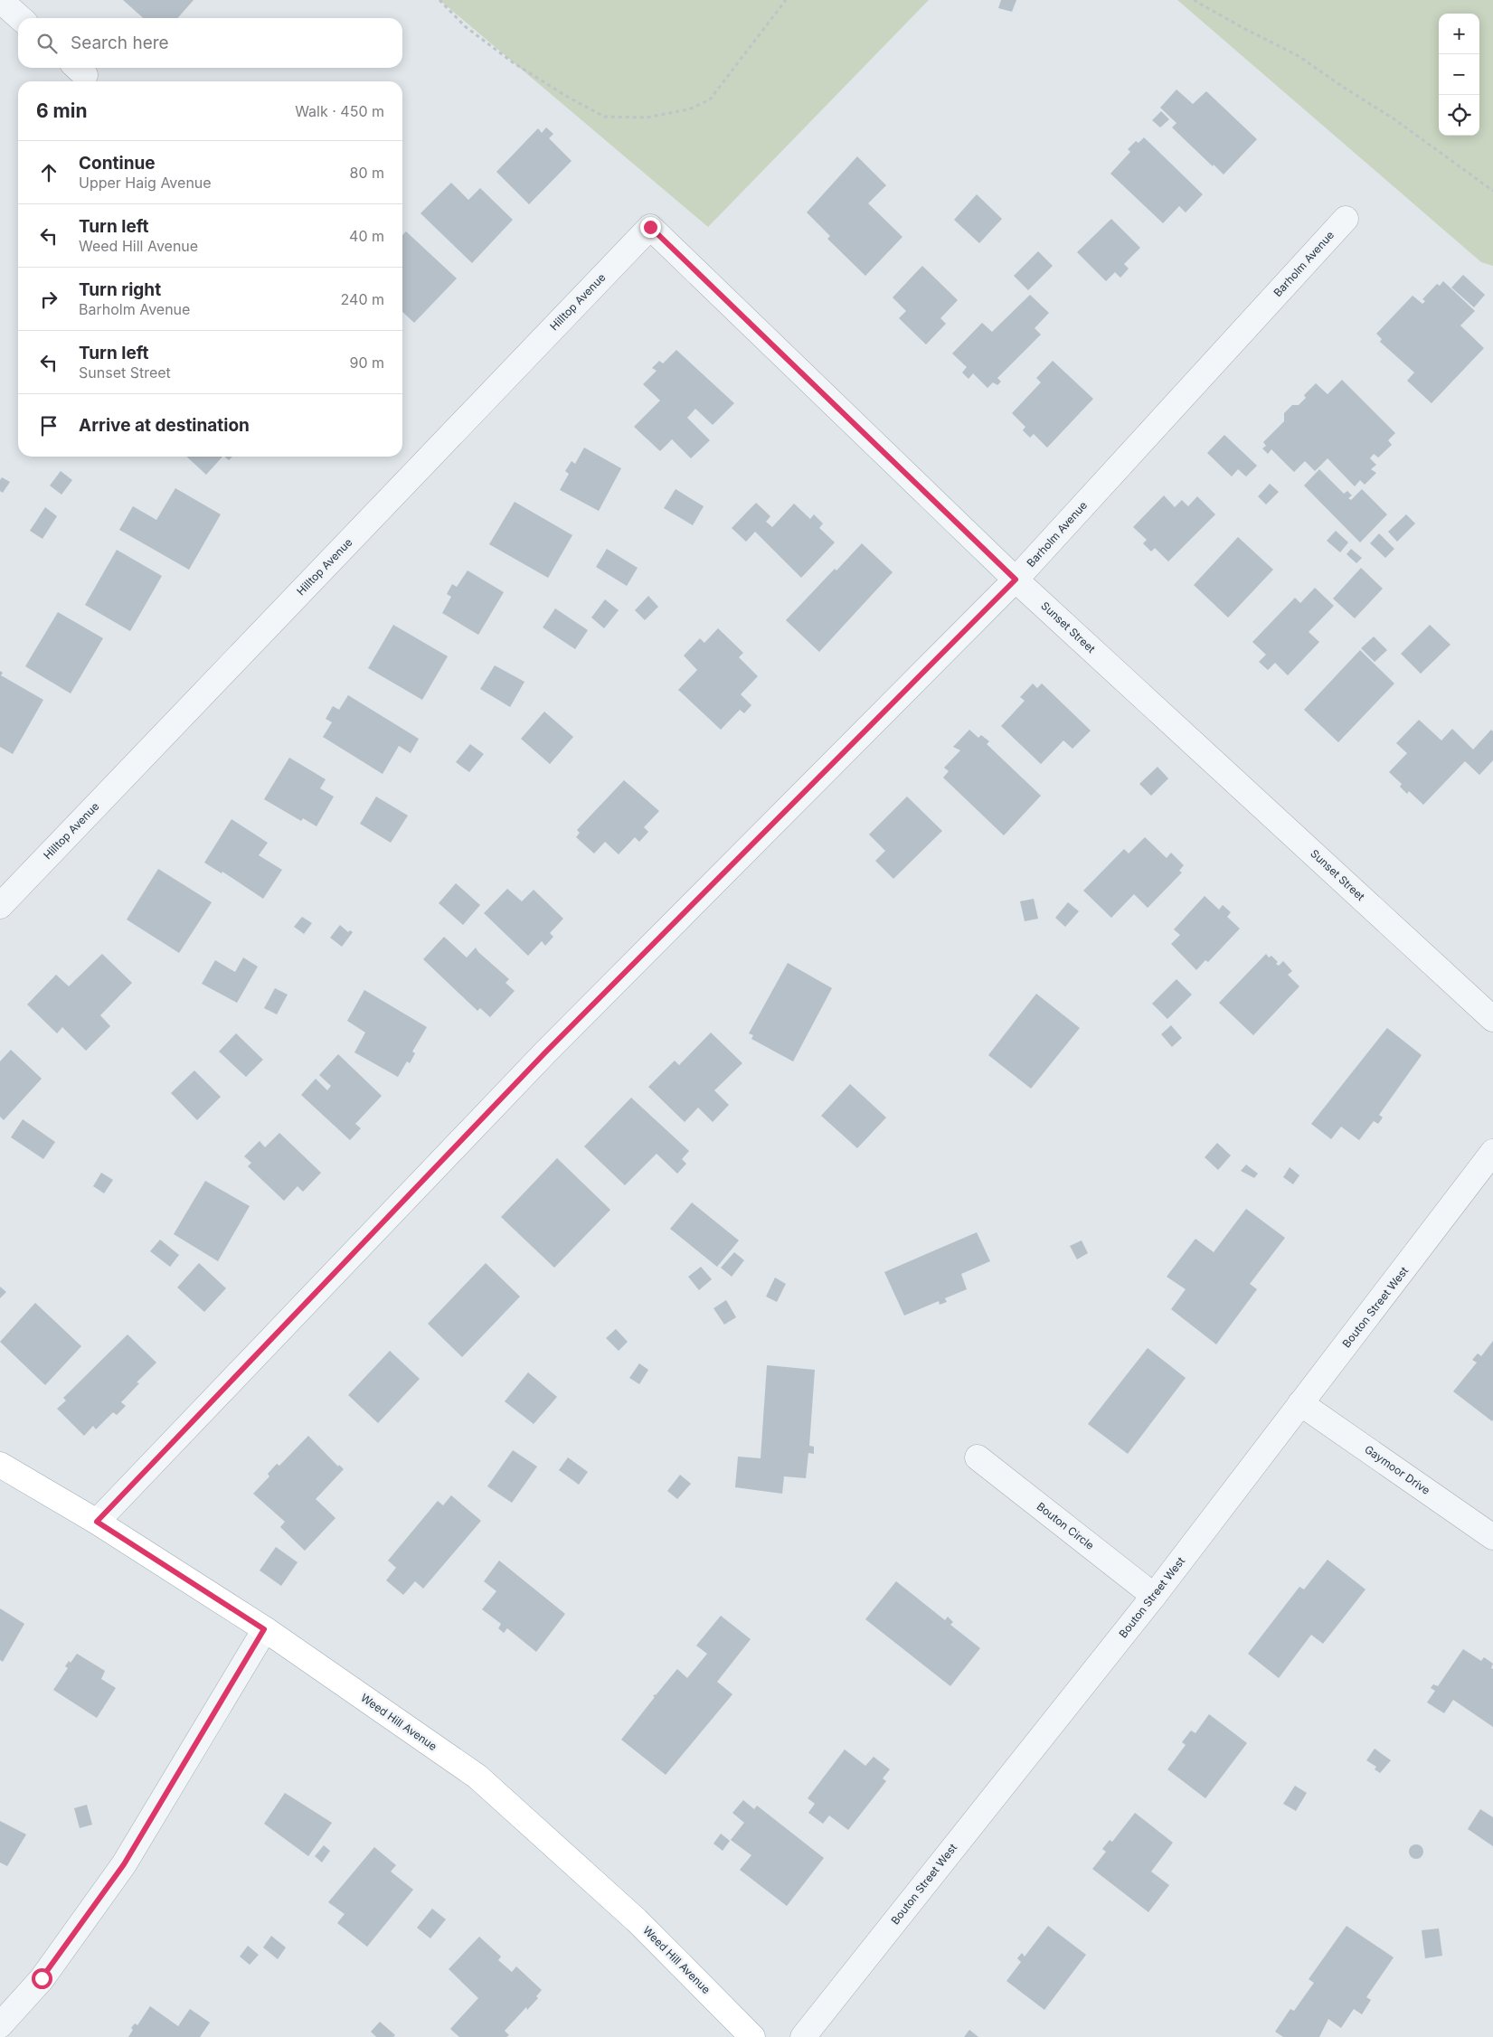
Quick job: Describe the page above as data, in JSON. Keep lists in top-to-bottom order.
{
  "streets": {
    "main road": ["Weed Hill Avenue"],
    "street": [
      "Barholm Avenue",
      "Hilltop Avenue",
      "Sunset Street",
      "Bouton Street West",
      "Gaymoor Drive",
      "Bouton Circle"
    ]
  },
  "crossings": [
    ["Barholm Avenue", "Sunset Street"],
    ["Barholm Avenue", "Weed Hill Avenue"],
    ["Hilltop Avenue", "Sunset Street"],
    ["Bouton Street West", "Gaymoor Drive"],
    ["Bouton Street West", "Bouton Circle"]
  ],
  "page": {
    "map_buttons": ["+", "−"],
    "search": "Search here",
    "heading": ["6 min", "Walk · 450 m"],
    "list": [
      ["Continue", "Upper Haig Avenue", "80 m"],
      ["Turn left", "Weed Hill Avenue", "40 m"],
      ["Turn right", "Barholm Avenue", "240 m"],
      ["Turn left", "Sunset Street", "90 m"],
      "Arrive at destination"
    ]
  }
}
